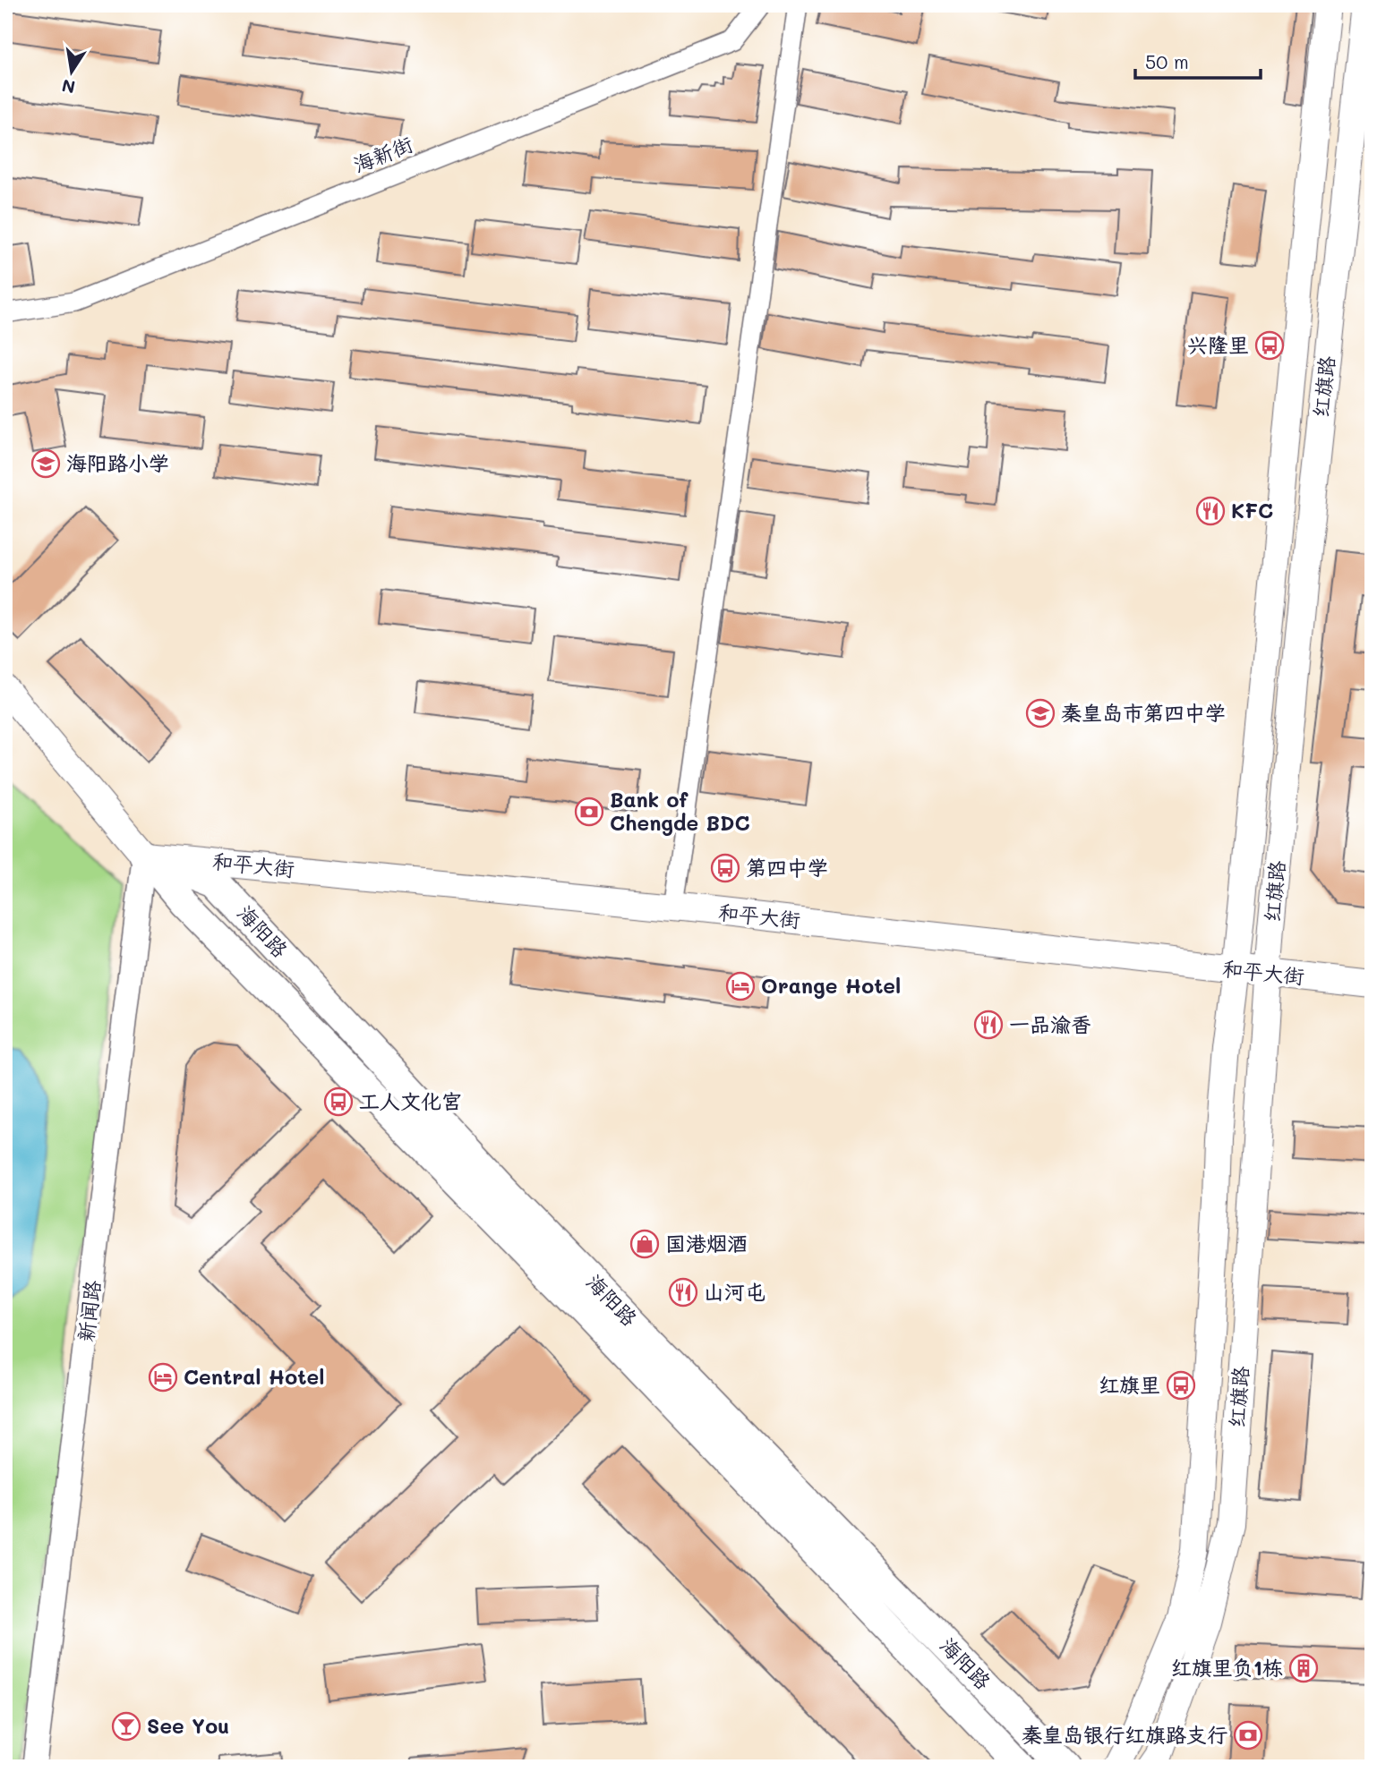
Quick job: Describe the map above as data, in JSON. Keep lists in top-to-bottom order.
{
  "streets": {
    "main road": ["红旗路", "和平大街", "海阳路"],
    "street": ["海新街", "新闻路"]
  },
  "crossings": [
    ["红旗路", "和平大街"],
    ["和平大街", "海阳路"],
    ["和平大街", "新闻路"],
    ["海阳路", "新闻路"]
  ],
  "places": {
    "bus stop": [
      "兴隆里",
      "第四中学",
      "工人文化宫",
      "红旗里"
    ],
    "school or university": ["海阳路小学", "秦皇岛市第四中学"],
    "restaurant": ["KFC", "一品渝香", "山河屯"],
    "bank": ["Bank of Chengde BDC", "秦皇岛银行红旗路支行"],
    "hotel": ["Orange Hotel", "Central Hotel"],
    "shop": ["国港烟酒"],
    "building": ["红旗里负1栋"],
    "bar": ["See You"]
  },
  "scale_bar": "50 m",
  "north": "bottom"
}
